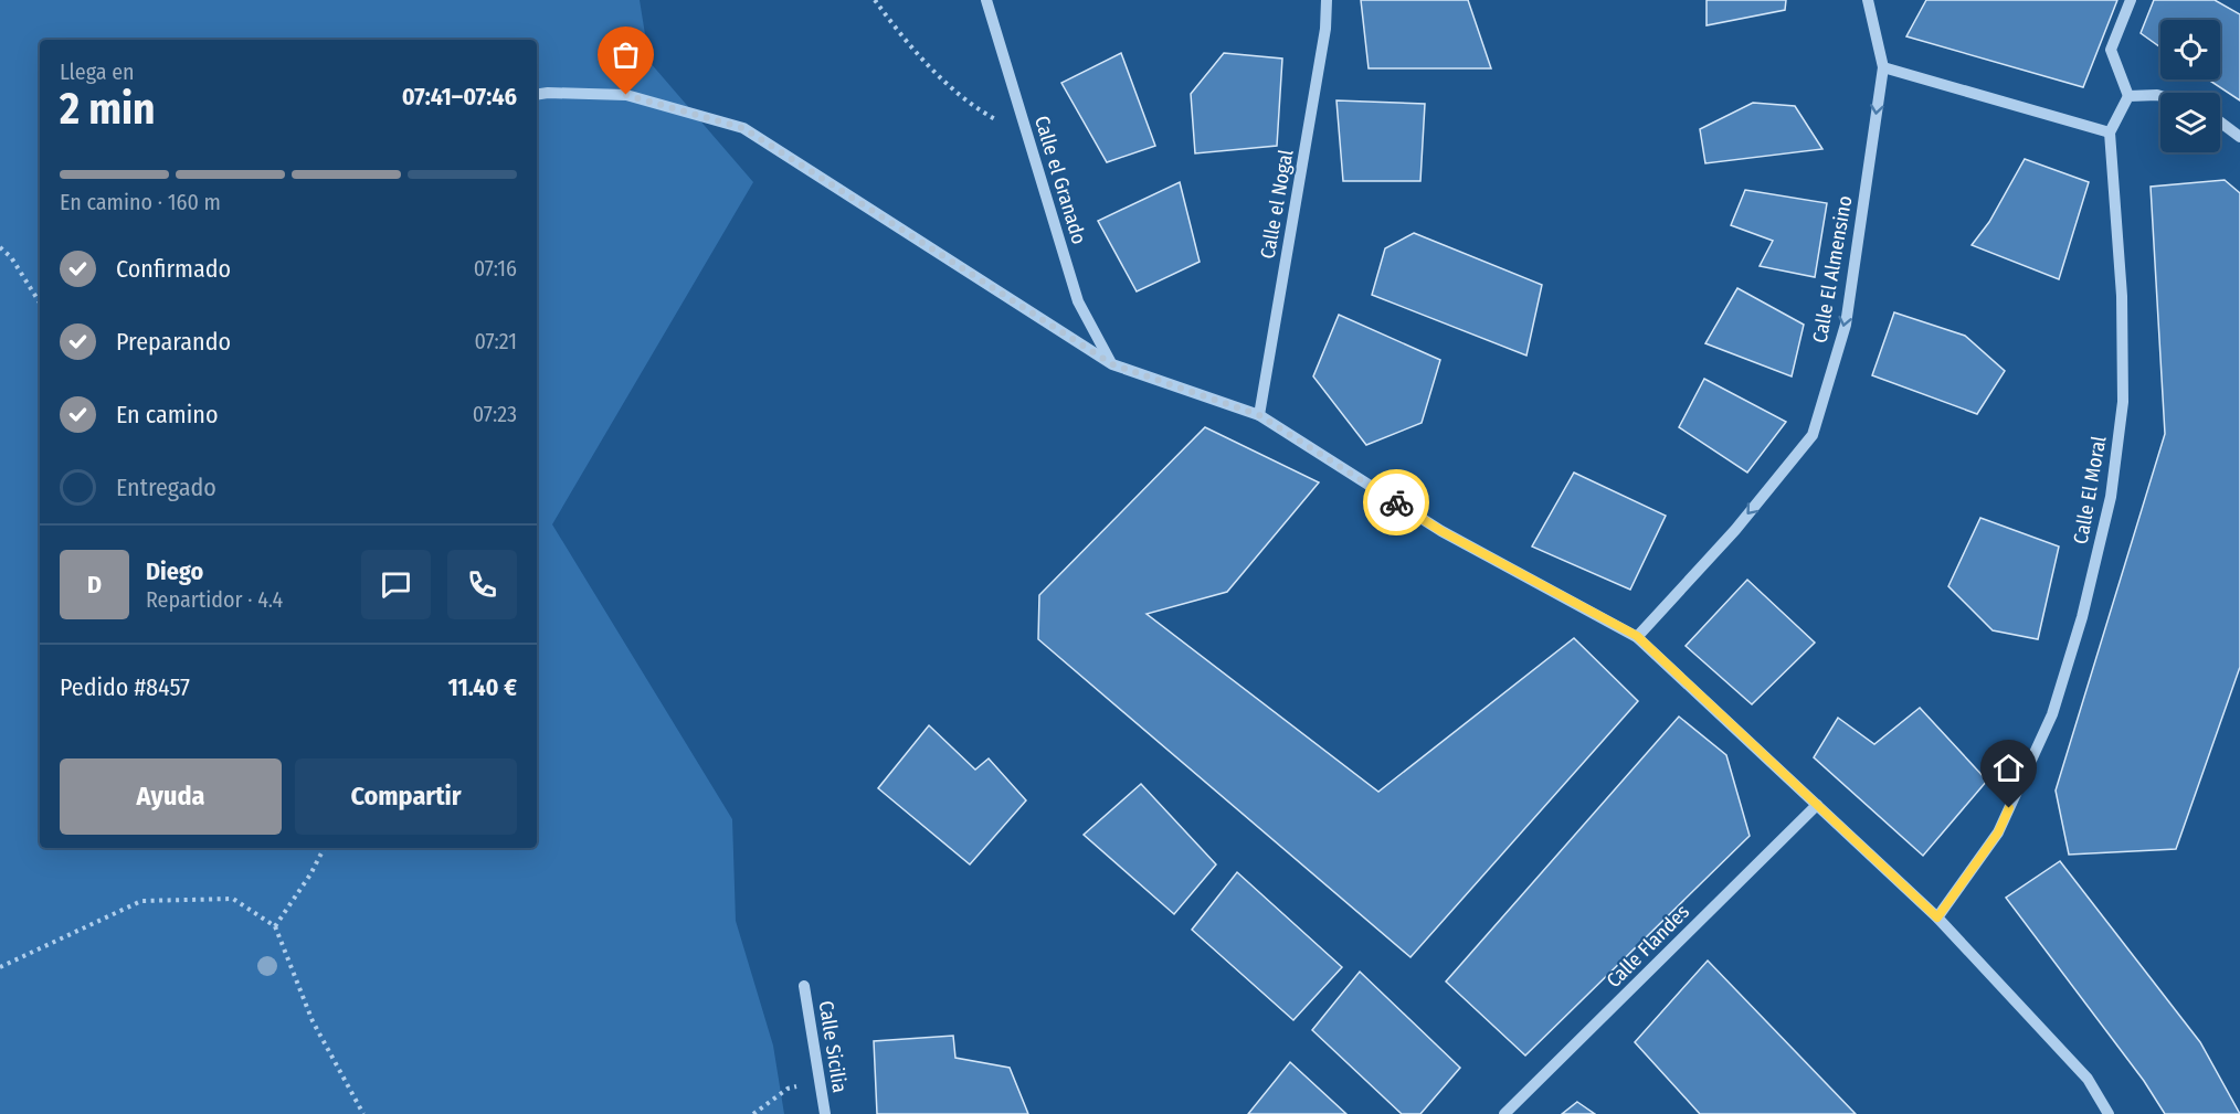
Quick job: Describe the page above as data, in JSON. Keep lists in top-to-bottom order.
{
  "streets": {
    "street": [
      "Calle el Granado",
      "Calle el Nogal",
      "Calle El Almensino",
      "Calle El Moral",
      "Calle Flandes",
      "Calle Sicilia"
    ]
  },
  "one_way": ["Calle El Almensino"],
  "page": {
    "heading": ["2 min", "Llega en", "07:41–07:46"],
    "panel": [
      "Diego",
      "Repartidor · 4.4",
      "Pedido #8457",
      "11.40 €"
    ],
    "bar": "En camino · 160 m",
    "list": [
      ["Confirmado", "07:16"],
      ["Preparando", "07:21"],
      ["En camino", "07:23"],
      "Entregado"
    ],
    "round": "D",
    "buttons": ["Ayuda", "Compartir"]
  }
}
